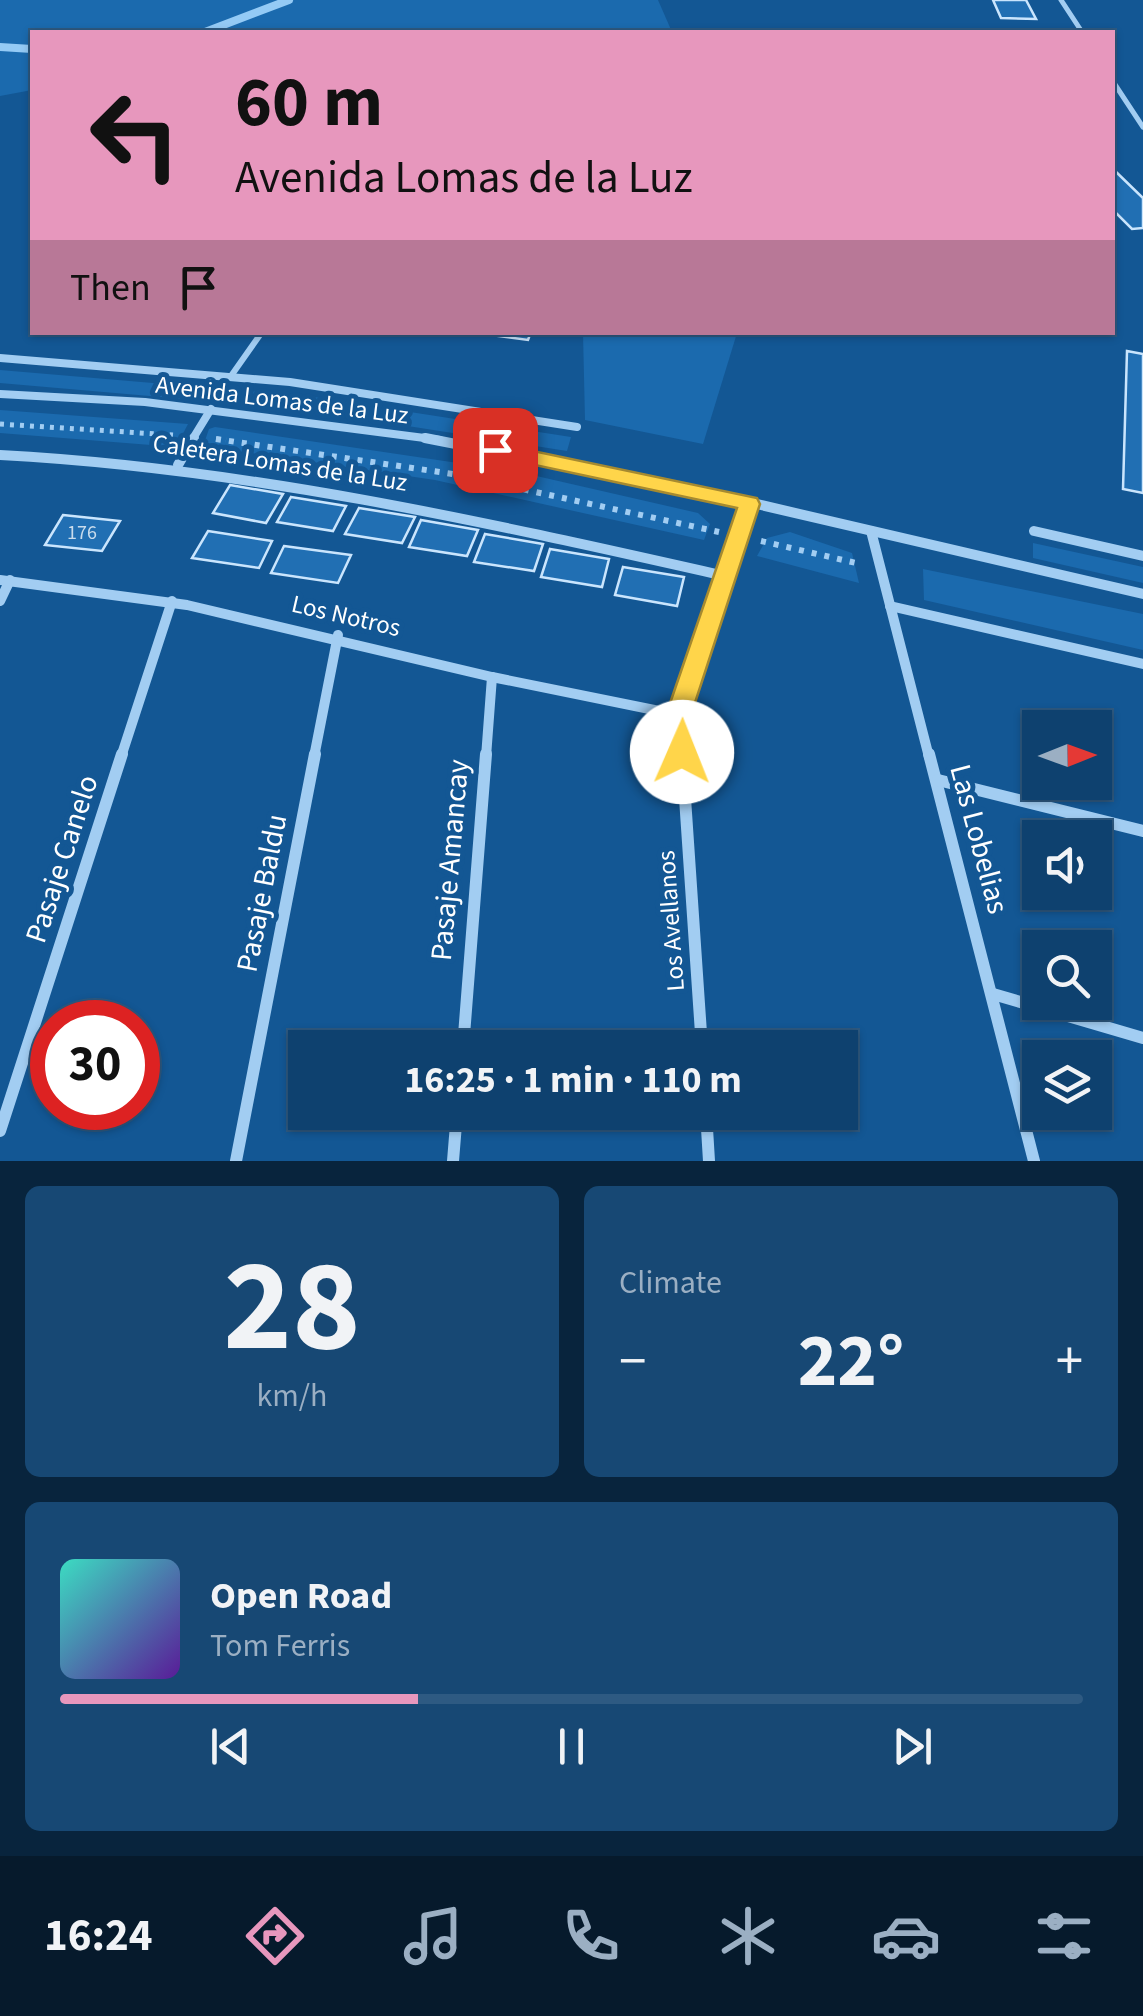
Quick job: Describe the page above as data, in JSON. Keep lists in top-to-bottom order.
{
  "streets": {
    "street": [
      "Avenida Lomas de la Luz",
      "Caletera Lomas de la Luz",
      "Los Notros",
      "Las Lobelias",
      "Pasaje Canelo",
      "Pasaje Amancay",
      "Pasaje Baldu",
      "Los Avellanos"
    ]
  },
  "crossings": [
    ["Avenida Lomas de la Luz", "Las Lobelias"],
    ["Avenida Lomas de la Luz", "Los Avellanos"],
    ["Caletera Lomas de la Luz", "Los Avellanos"],
    ["Los Notros", "Pasaje Canelo"],
    ["Los Notros", "Pasaje Amancay"],
    ["Los Notros", "Pasaje Baldu"],
    ["Los Notros", "Los Avellanos"]
  ],
  "house_numbers": ["176"],
  "north": "right",
  "page": {
    "turn": ["60 m", "Avenida Lomas de la Luz"],
    "then": "Then",
    "limit": "30",
    "trip": "16:25 · 1 min · 110 m",
    "tile": [
      ["28", "km/h"],
      "Climate"
    ],
    "heat": ["−", "22°", "+"],
    "song": ["Open Road", "Tom Ferris"],
    "tabs": "16:24"
  }
}
